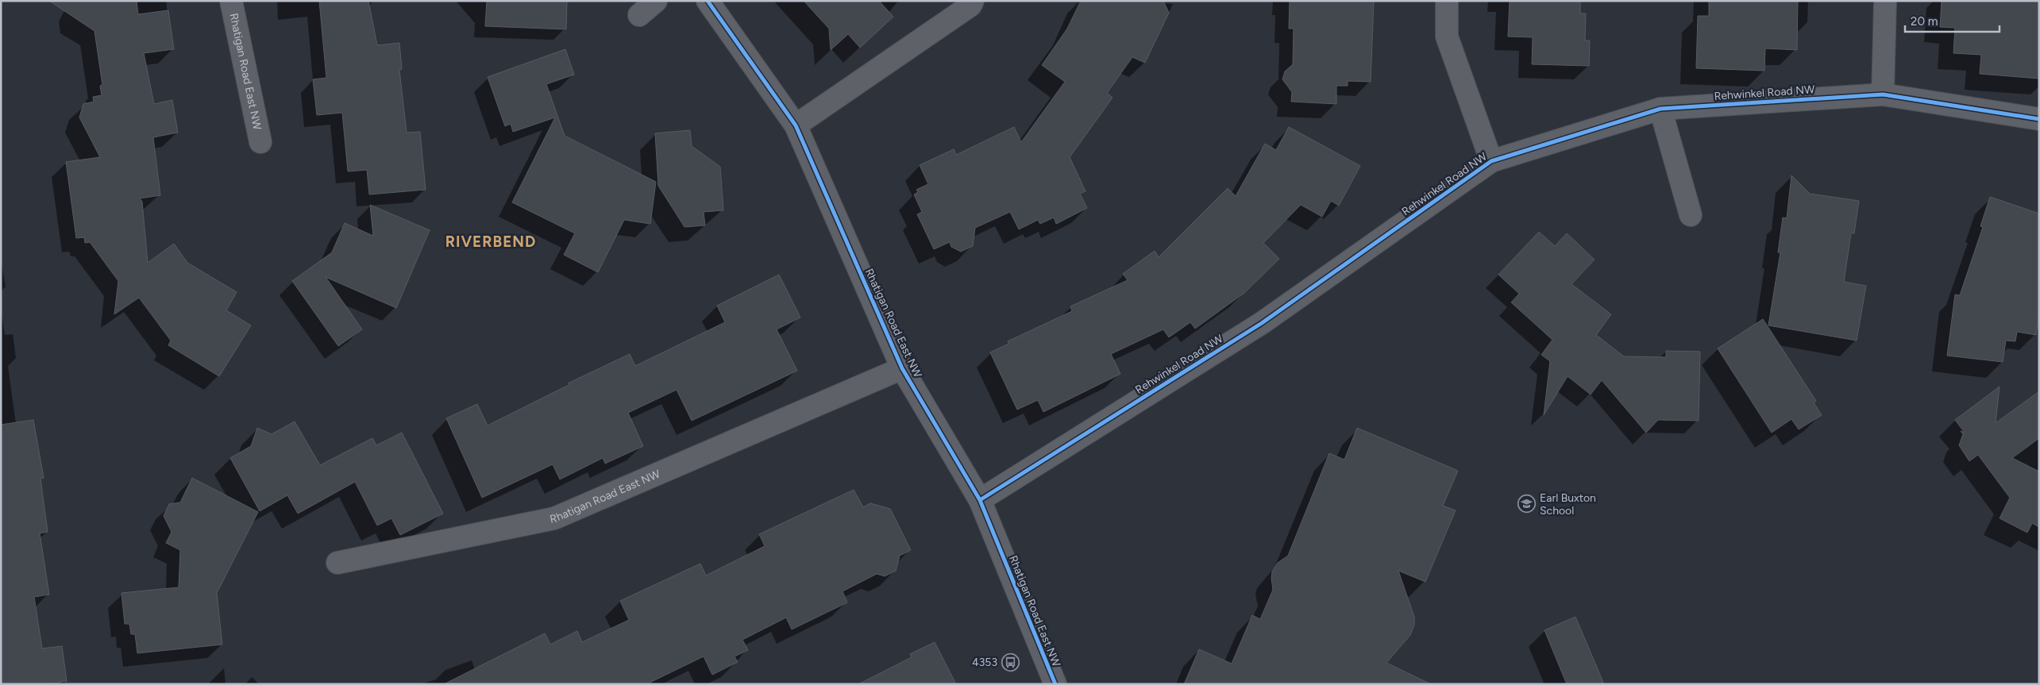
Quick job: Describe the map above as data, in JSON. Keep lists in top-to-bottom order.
{
  "streets": {
    "street": ["Rhatigan Road East NW", "Rehwinkel Road NW"]
  },
  "crossings": [
    ["Rhatigan Road East NW", "Rehwinkel Road NW"]
  ],
  "districts": ["RIVERBEND"],
  "places": {
    "school or university": ["Earl Buxton School"],
    "bus stop": ["4353"]
  },
  "scale_bar": "20 m"
}
